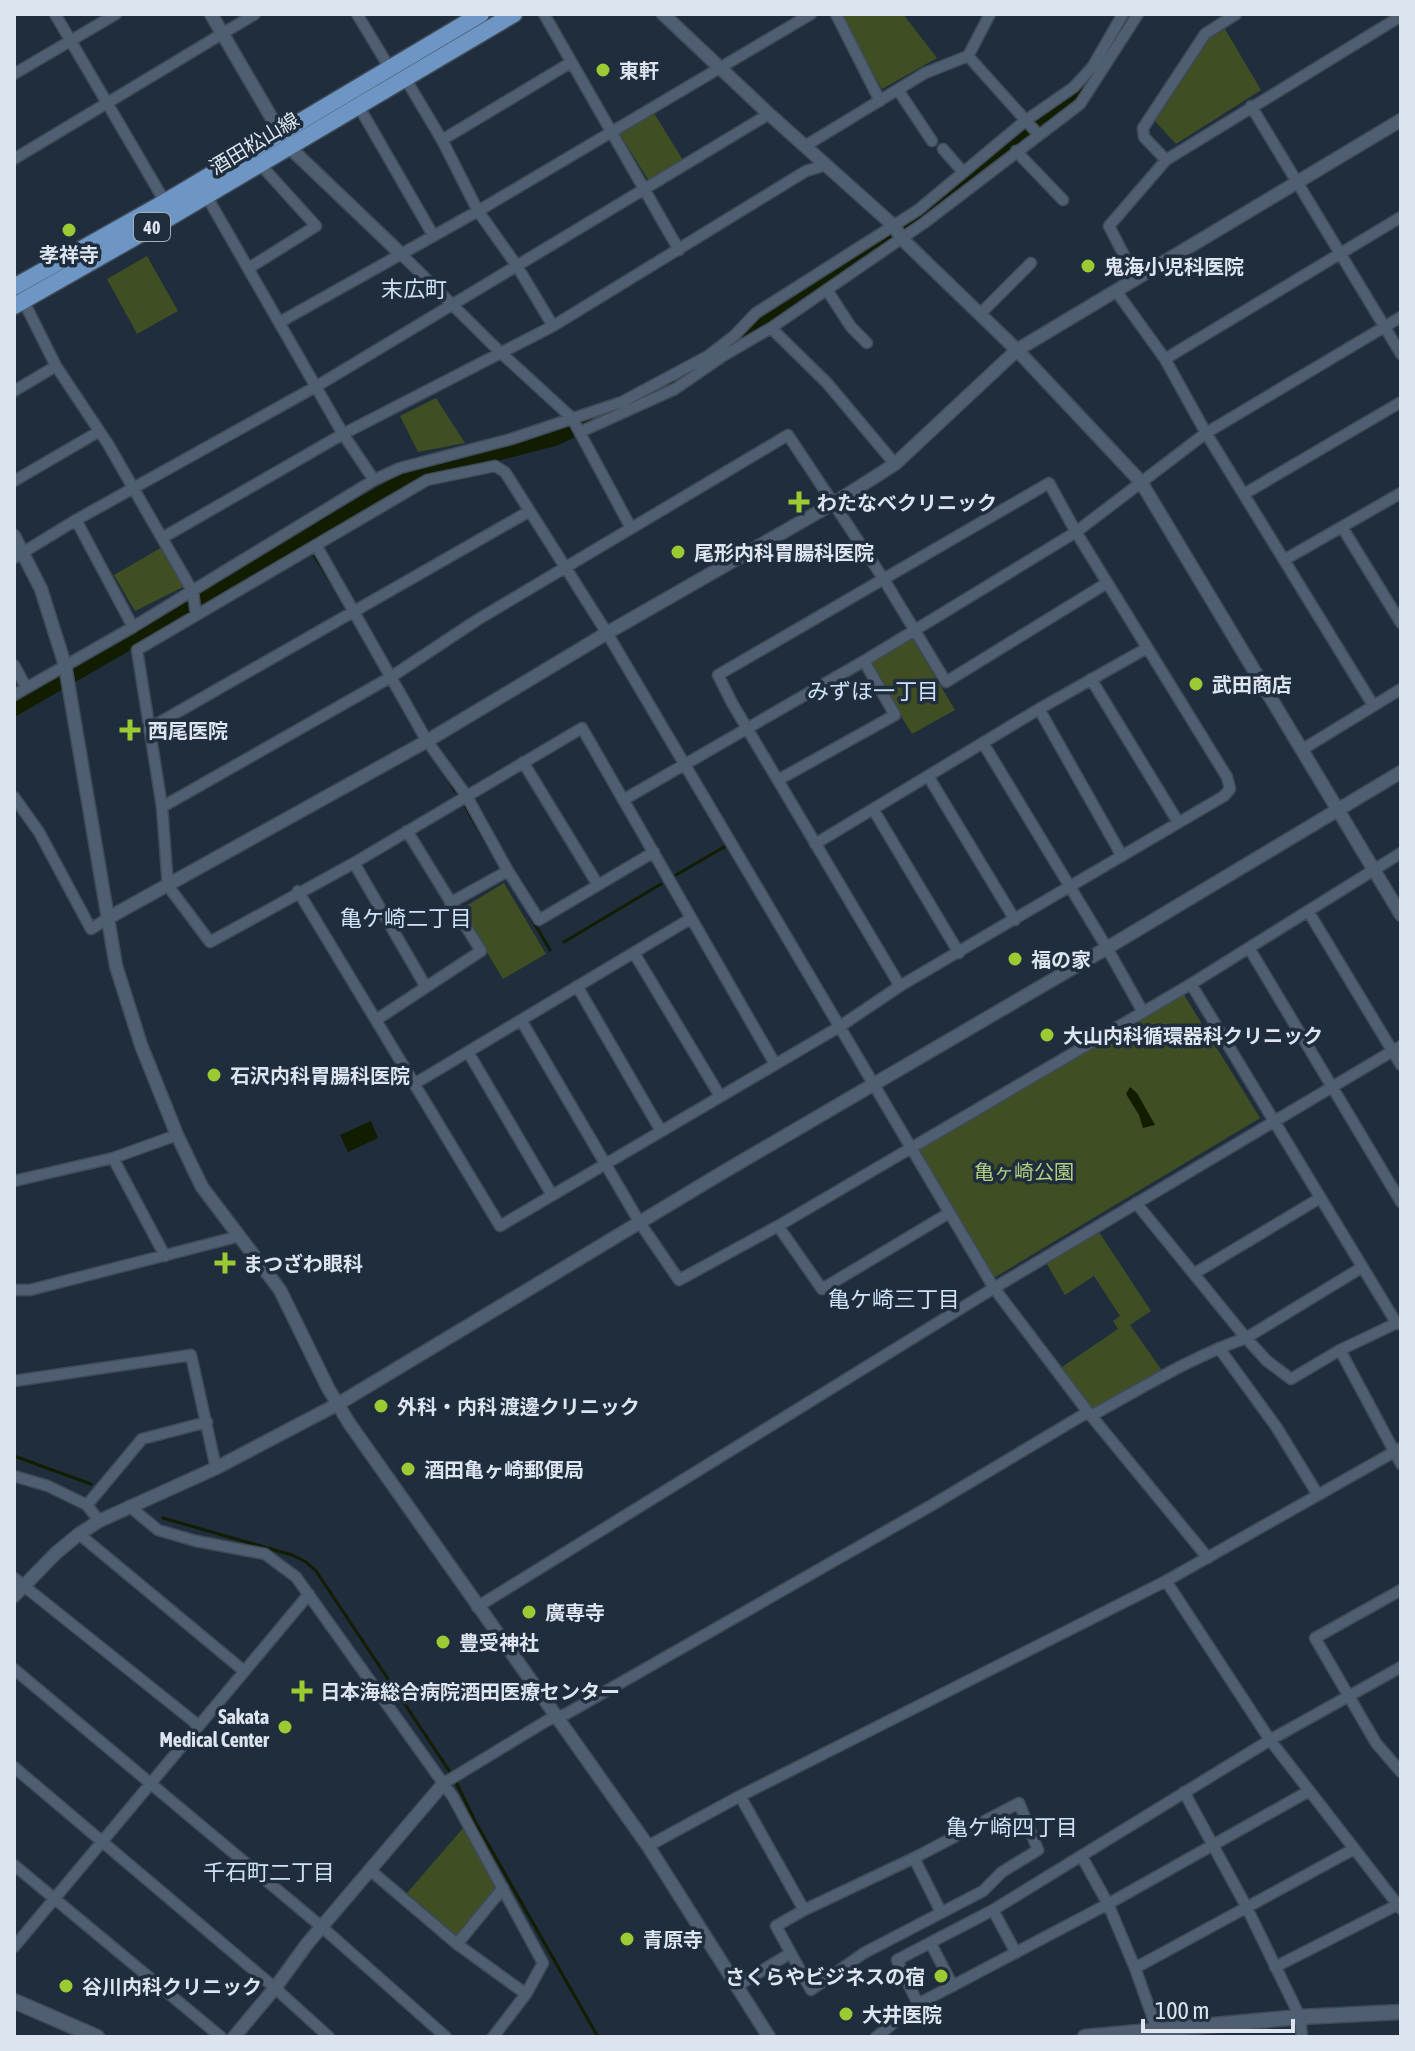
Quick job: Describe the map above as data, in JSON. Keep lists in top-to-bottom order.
{
  "streets": {
    "main road": ["酒田松山線", "40"]
  },
  "districts": [
    "末広町",
    "みずほ一丁目",
    "亀ケ崎二丁目",
    "亀ケ崎三丁目",
    "亀ケ崎四丁目",
    "千石町二丁目"
  ],
  "parks": ["亀ヶ崎公園"],
  "places": {
    "other": [
      "東軒",
      "孝祥寺",
      "鬼海小児科医院",
      "尾形内科胃腸科医院",
      "武田商店",
      "福の家",
      "大山内科循環器科クリニック",
      "石沢内科胃腸科医院",
      "外科・内科 渡邊クリニック",
      "酒田亀ヶ崎郵便局",
      "廣専寺",
      "豊受神社",
      "Sakata Medical Center",
      "青原寺",
      "さくらやビジネスの宿",
      "谷川内科クリニック",
      "大井医院"
    ],
    "health": [
      "わたなべクリニック",
      "西尾医院",
      "まつざわ眼科",
      "日本海総合病院酒田医療センター"
    ]
  },
  "scale_bar": "100 m"
}
